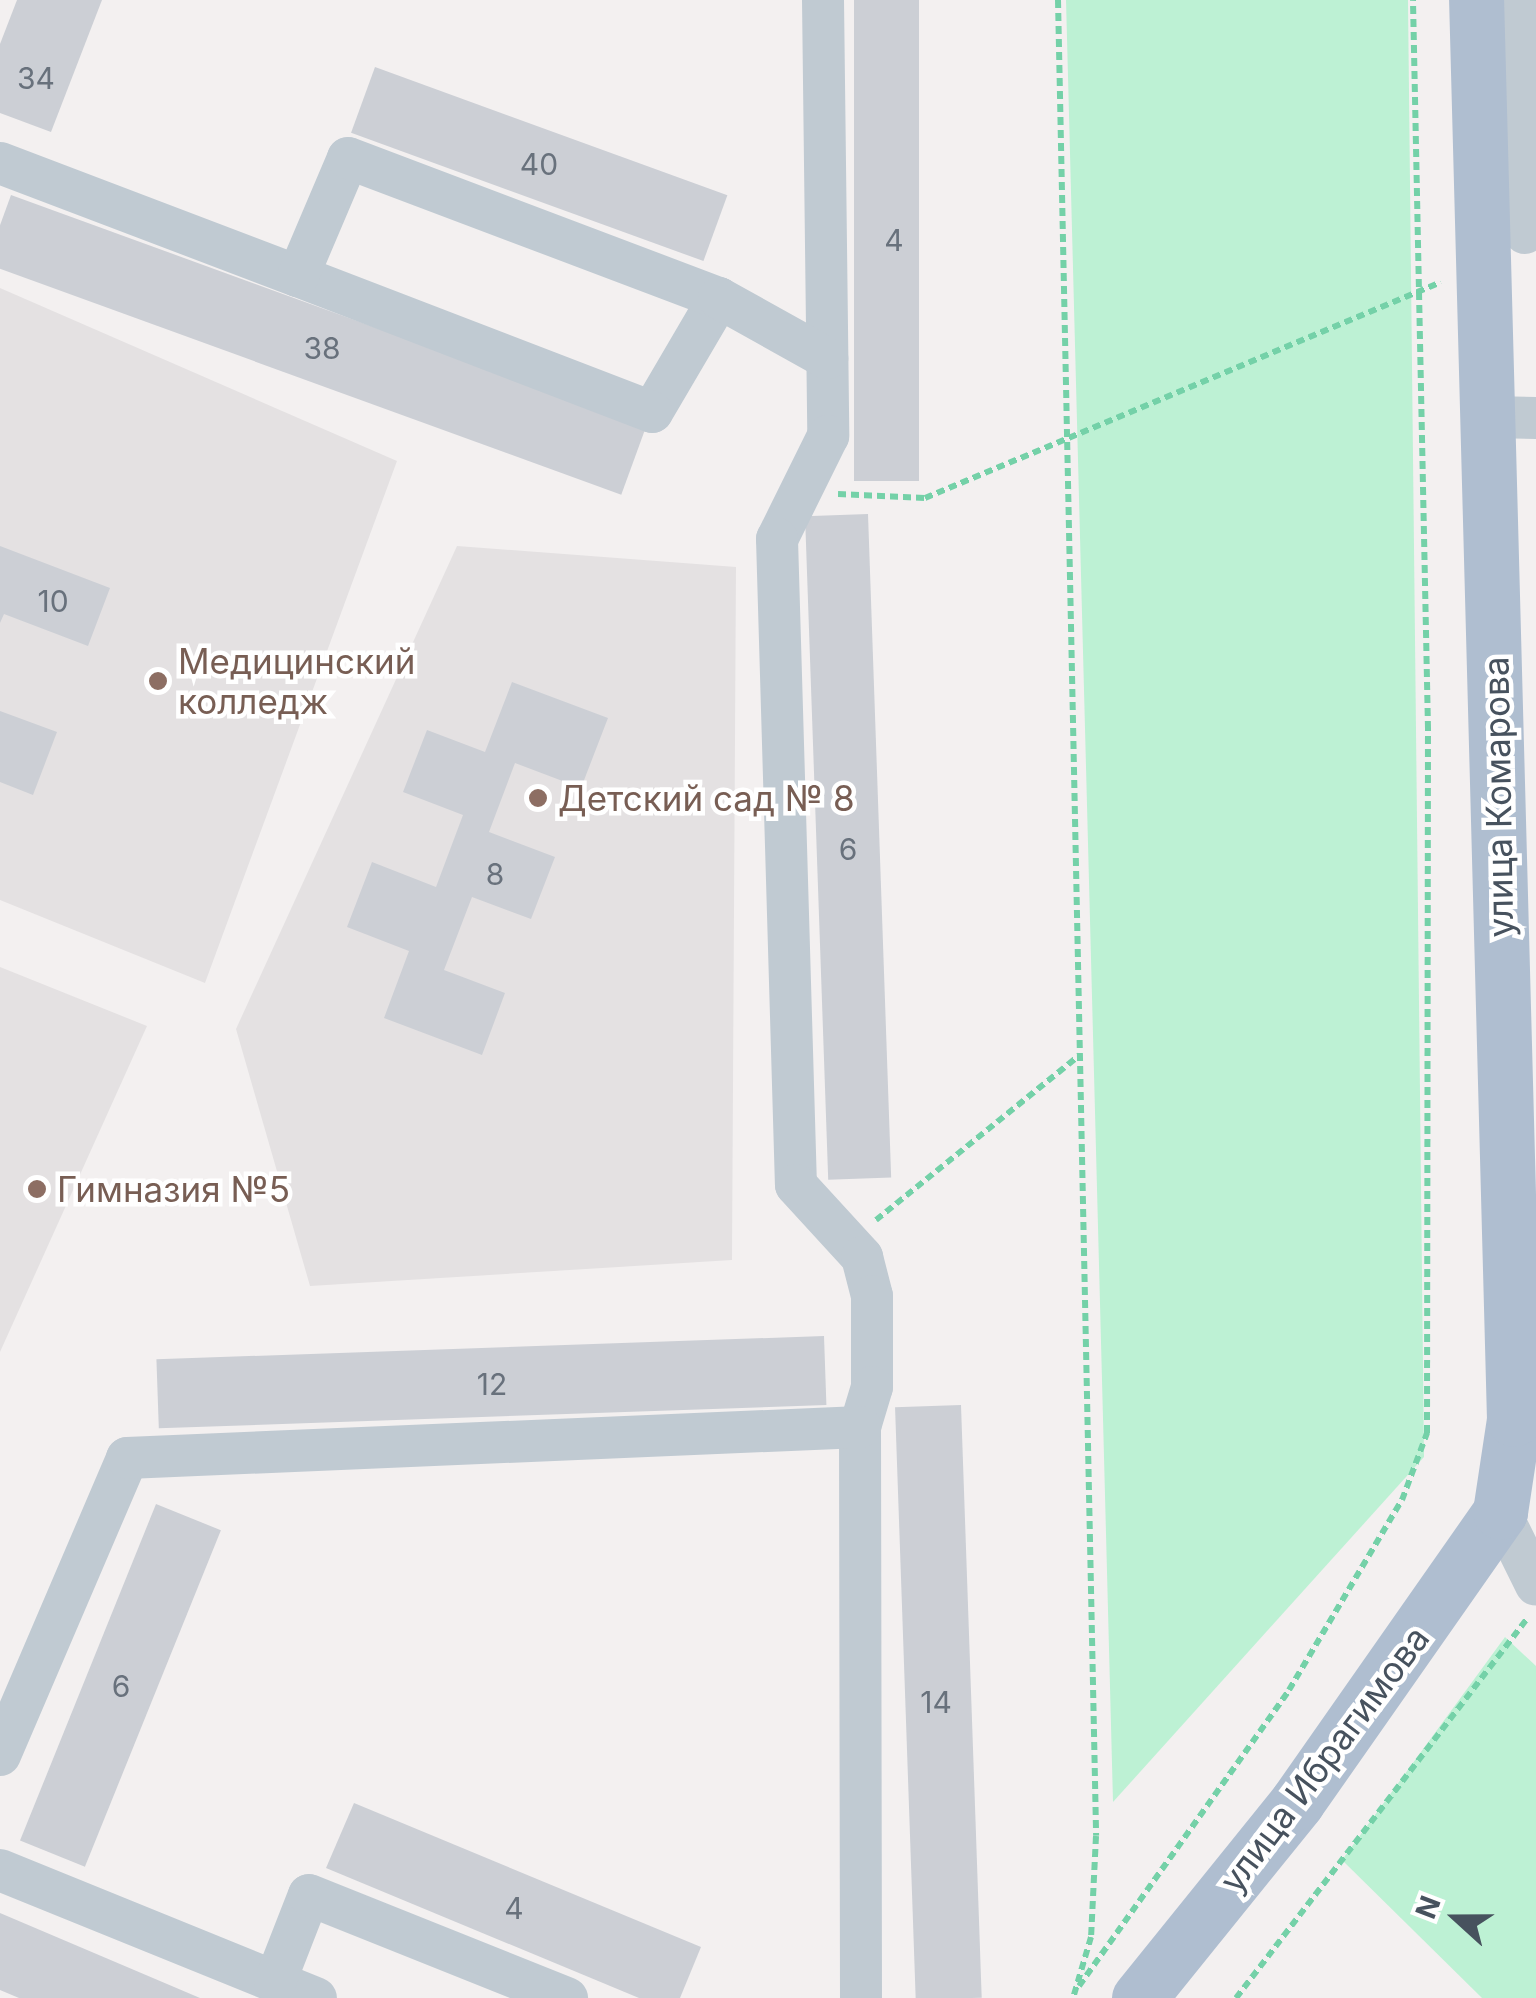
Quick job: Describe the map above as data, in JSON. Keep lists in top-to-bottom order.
{
  "streets": {
    "main road": ["улица Комарова", "улица Ибрагимова"]
  },
  "crossings": [
    ["улица Комарова", "улица Ибрагимова"]
  ],
  "places": ["Медицинский колледж", "Детский сад № 8", "Гимназия №5"],
  "house_numbers": [
    "34",
    "40",
    "4",
    "38",
    "10",
    "6",
    "8",
    "12",
    "6",
    "14",
    "4"
  ],
  "north": "left"
}
